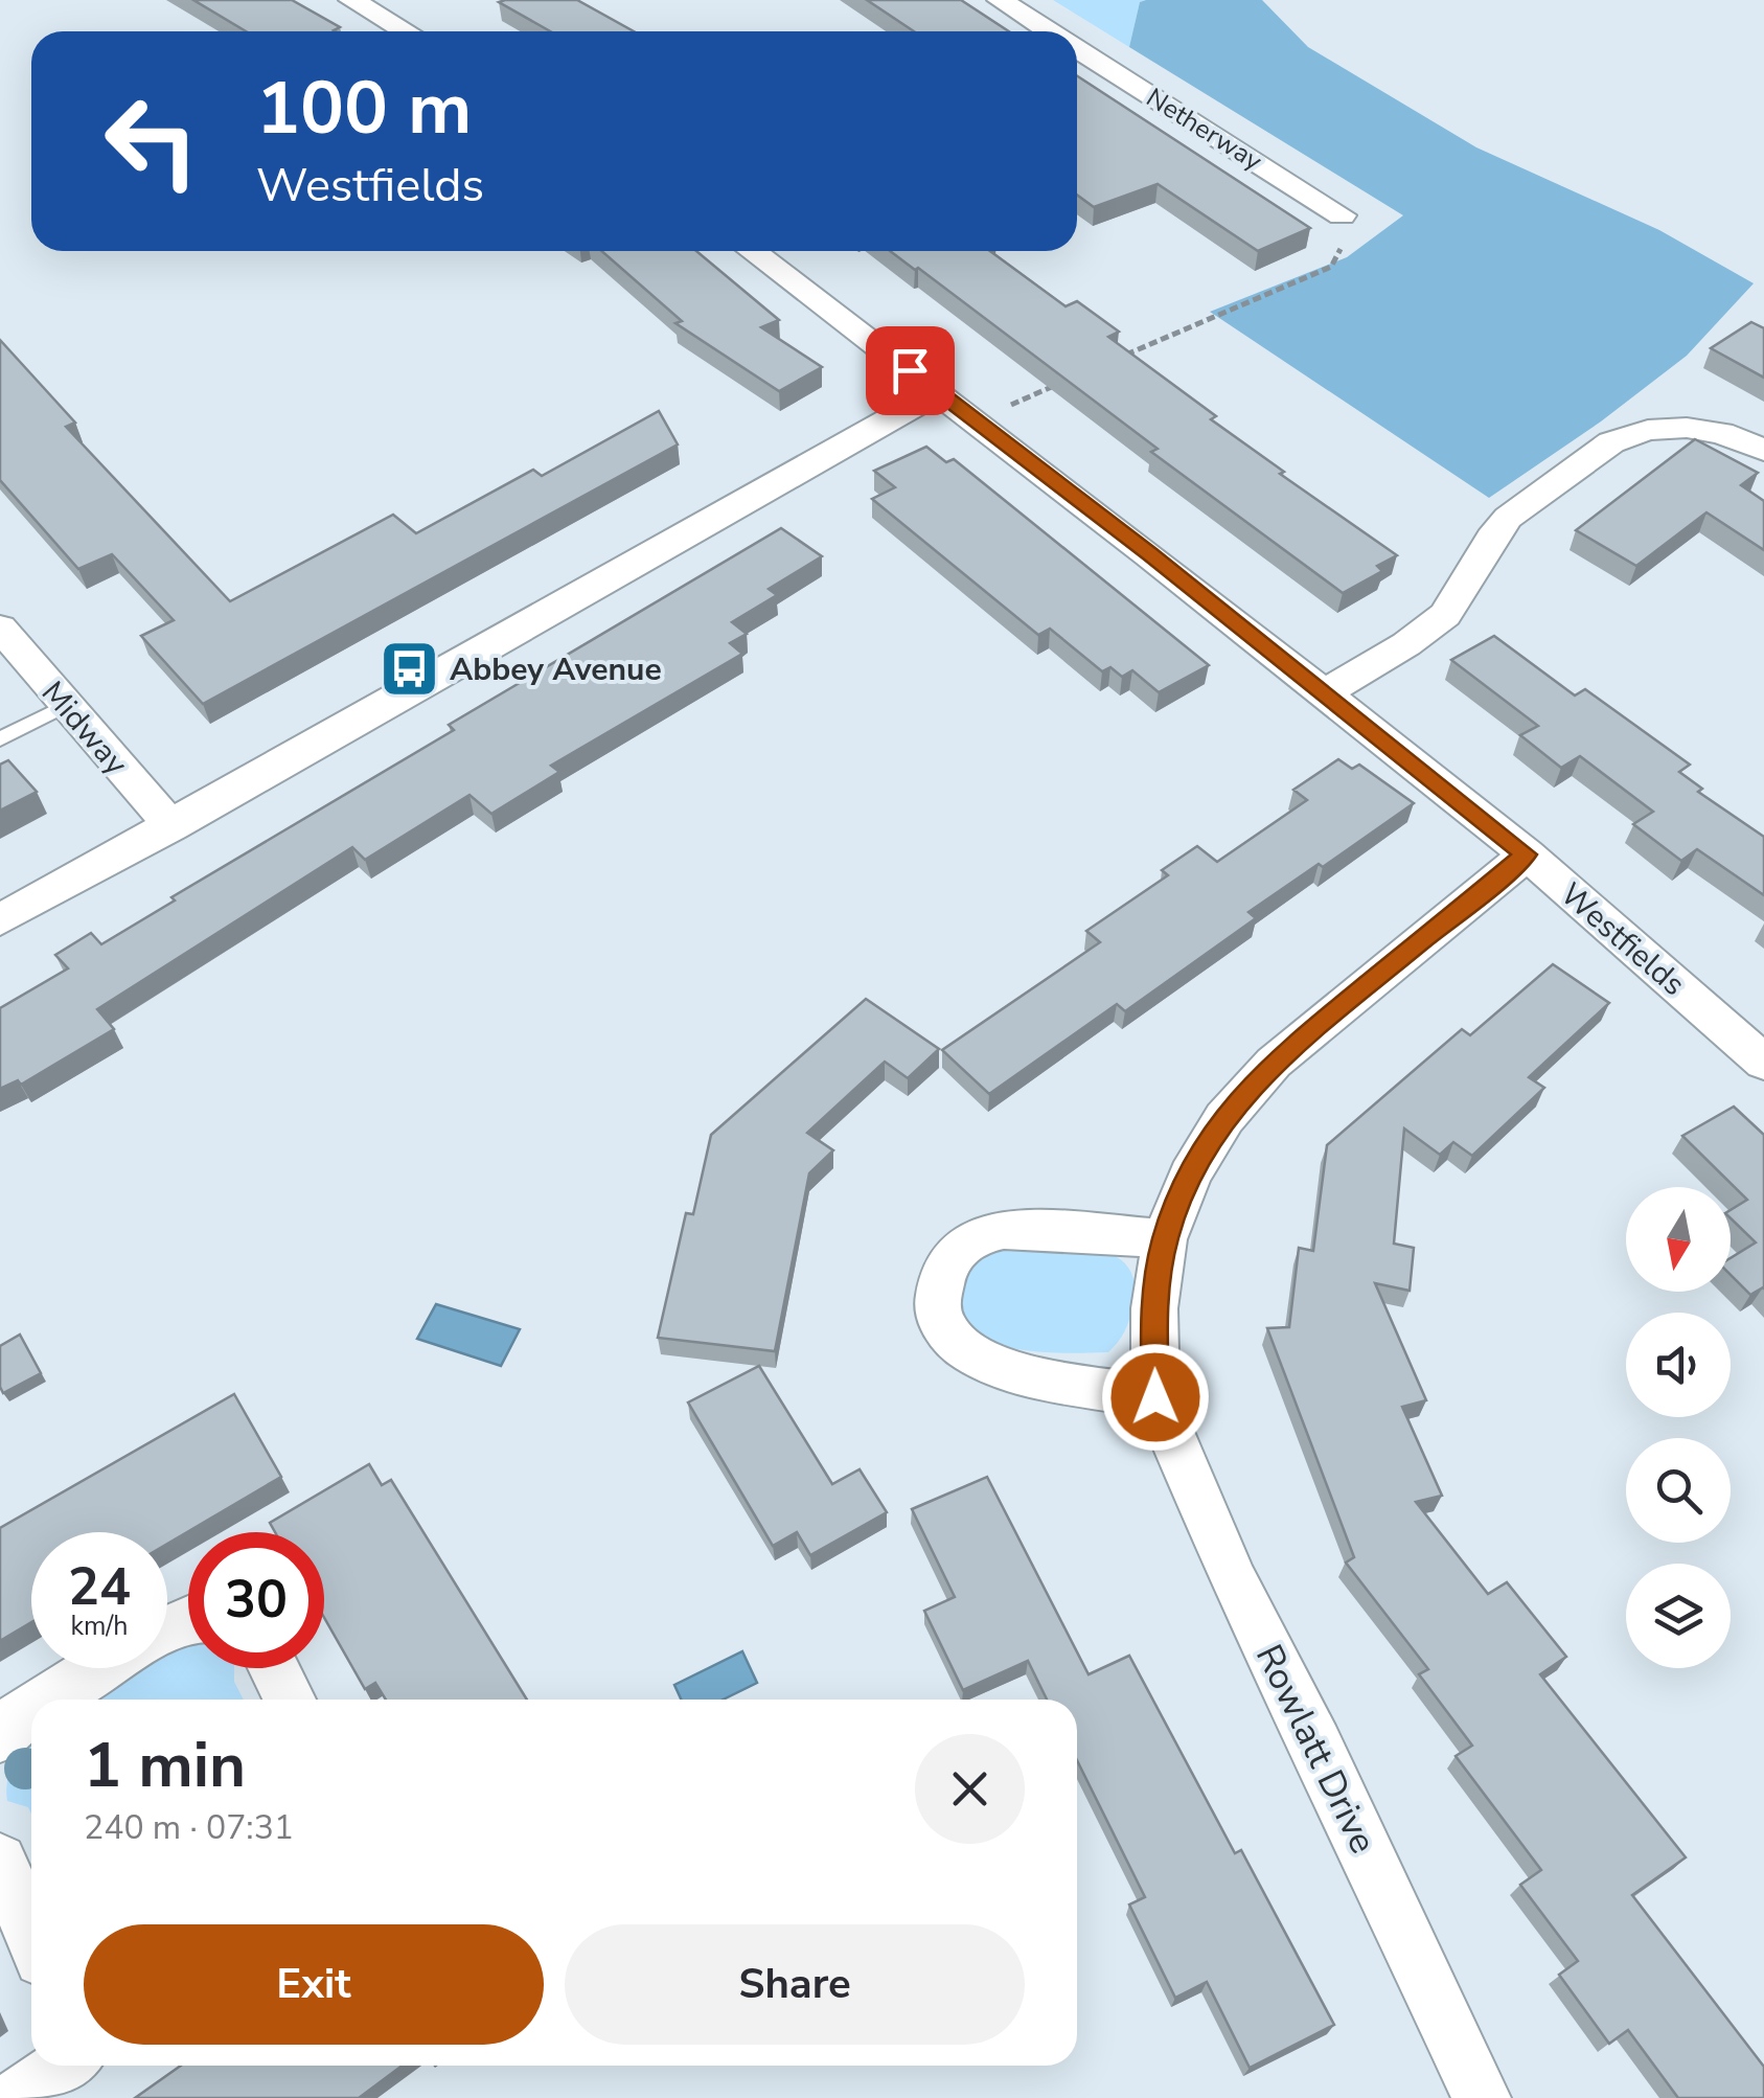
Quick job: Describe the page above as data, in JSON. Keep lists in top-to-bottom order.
{
  "streets": {
    "street": [
      "Netherway",
      "Midway",
      "Westfields",
      "Rowlatt Drive"
    ]
  },
  "crossings": [
    ["Westfields", "Rowlatt Drive"]
  ],
  "places": {
    "bus stop": ["Abbey Avenue"]
  },
  "north": "bottom",
  "page": {
    "turn": ["100 m", "Westfields"],
    "speed": "24 km/h",
    "limit": "30",
    "heading": ["1 min", "240 m · 07:31"],
    "buttons": ["Exit", "Share"]
  }
}
